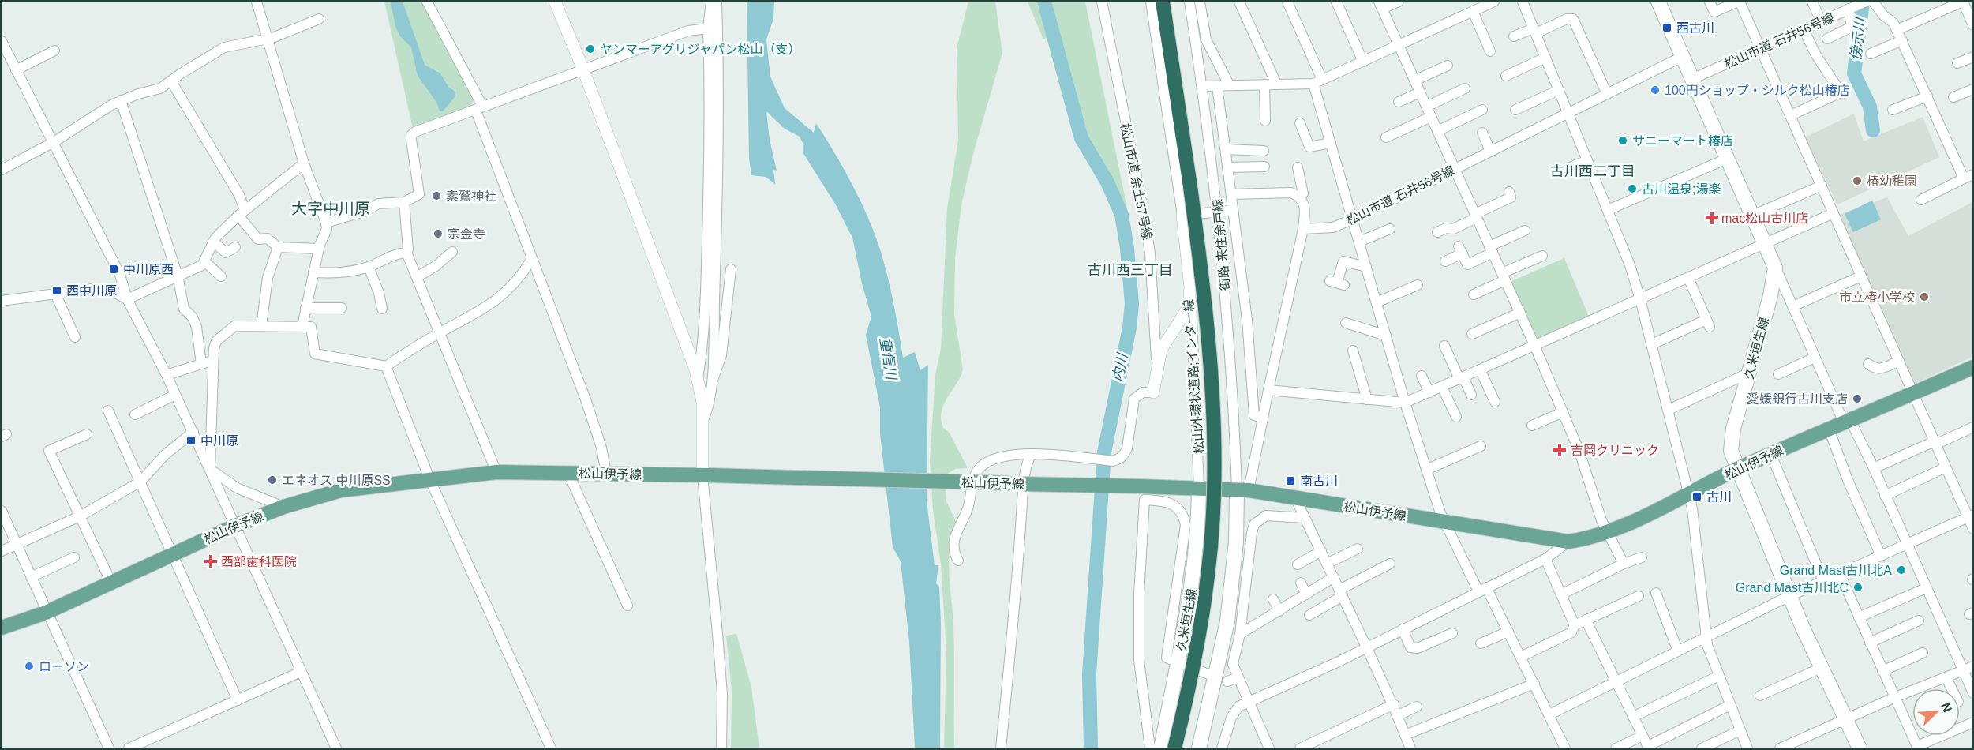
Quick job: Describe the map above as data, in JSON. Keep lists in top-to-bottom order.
{
  "streets": {
    "highway": ["松山外環状道路;インター線"],
    "main road": ["久米垣生線", "松山伊予線"],
    "street": ["松山市道 石井56号線", "松山市道 余土57号線", "街路 来住余戸線"]
  },
  "crossings": [
    ["街路 来住余戸線", "松山伊予線"],
    ["久米垣生線", "松山伊予線"]
  ],
  "districts": ["古川西二丁目", "大字中川原", "古川西三丁目"],
  "water": ["傍示川", "重信川", "内川"],
  "places": {
    "transit": [
      "西古川",
      "中川原西",
      "西中川原",
      "中川原",
      "南古川",
      "古川"
    ],
    "other": [
      "ヤンマーアグリジャパン松山（支）",
      "100円ショップ・シルク松山椿店",
      "サニーマート椿店",
      "椿幼稚園",
      "古川温泉;湯楽",
      "素鷲神社",
      "宗金寺",
      "市立椿小学校",
      "愛媛銀行古川支店",
      "エネオス 中川原SS",
      "Grand Mast古川北A",
      "Grand Mast古川北C",
      "ローソン"
    ],
    "health": ["mac松山古川店", "吉岡クリニック", "西部歯科医院"]
  },
  "north": "top right"
}
